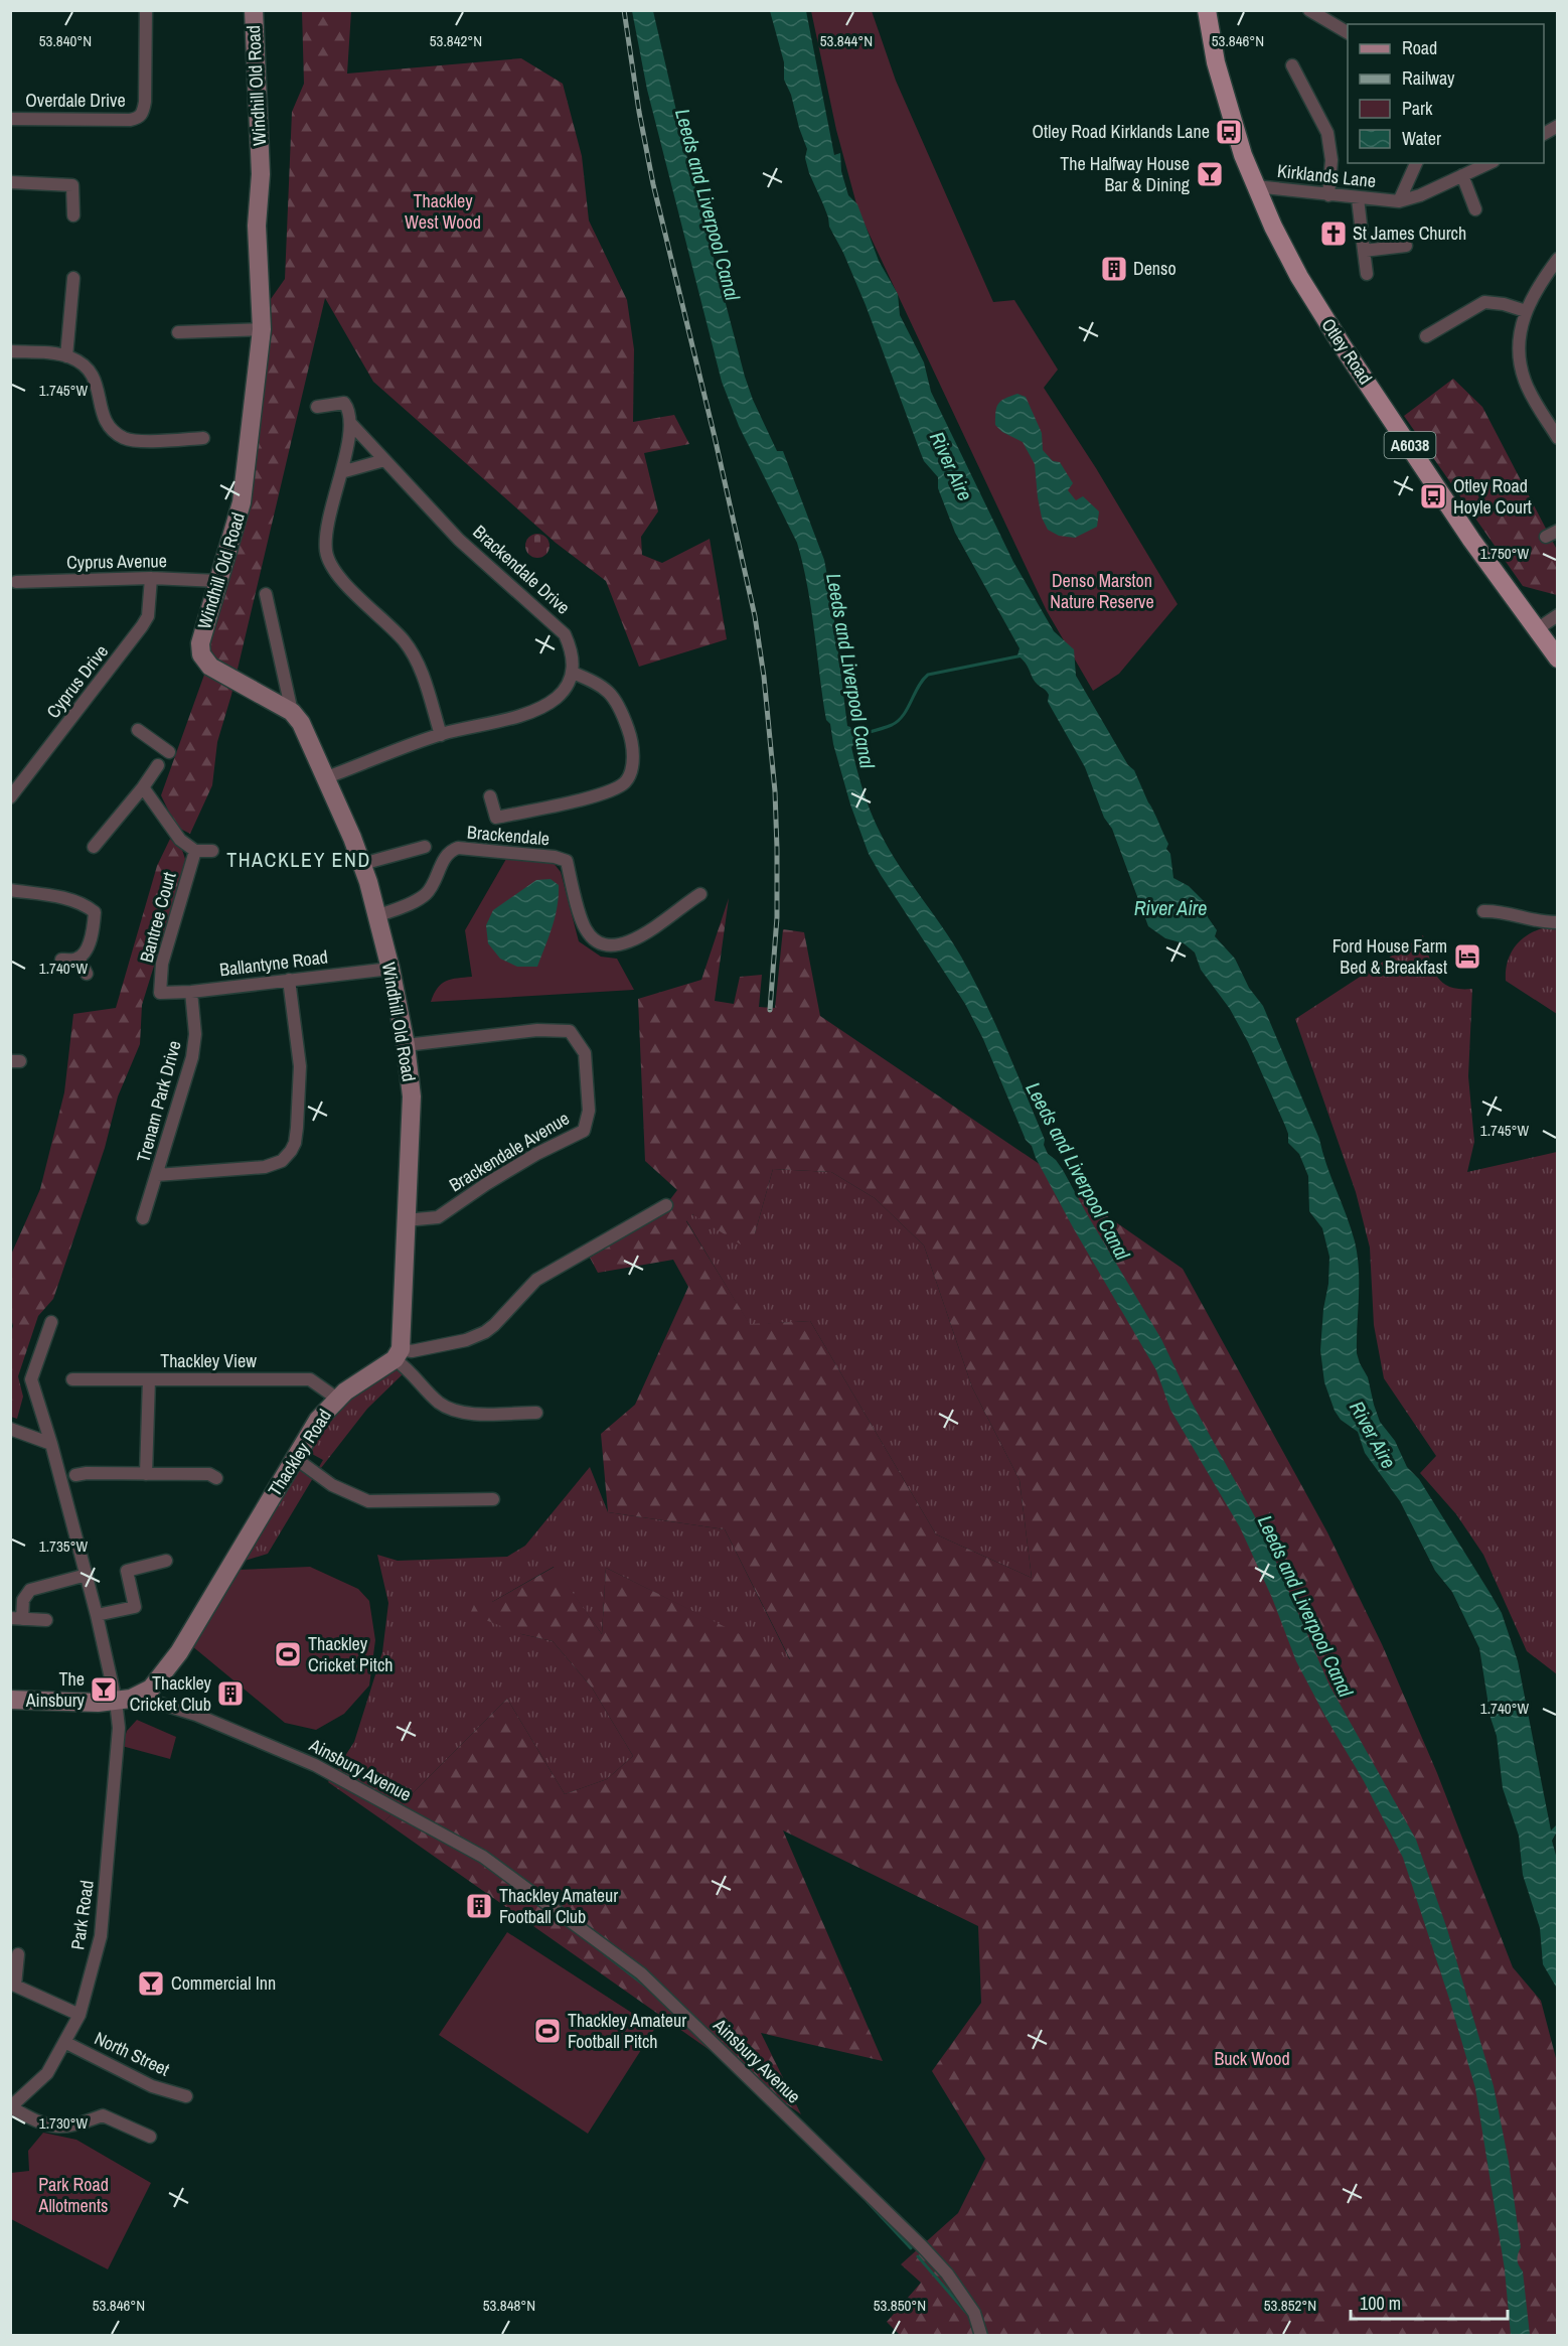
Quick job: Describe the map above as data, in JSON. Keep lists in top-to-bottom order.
{
  "streets": {
    "main road": ["Otley Road", "A6038"],
    "street": [
      "Windhill Old Road",
      "Overdale Drive",
      "Kirklands Lane",
      "Cyprus Avenue",
      "Brackendale Drive",
      "Cyprus Drive",
      "Brackendale",
      "Bantree Court",
      "Ballantyne Road",
      "Trenam Park Drive",
      "Brackendale Avenue",
      "Thackley View",
      "Thackley Road",
      "Ainsbury Avenue",
      "Park Road",
      "North Street"
    ]
  },
  "crossings": [
    ["Windhill Old Road", "Cyprus Avenue"],
    ["Windhill Old Road", "Brackendale"],
    ["Windhill Old Road", "Ballantyne Road"],
    ["Windhill Old Road", "Brackendale Avenue"],
    ["Windhill Old Road", "Thackley Road"],
    ["Kirklands Lane", "Otley Road"],
    ["Cyprus Avenue", "Cyprus Drive"],
    ["Bantree Court", "Ballantyne Road"],
    ["Ballantyne Road", "Trenam Park Drive"],
    ["Thackley View", "Thackley Road"],
    ["Thackley Road", "Ainsbury Avenue"],
    ["Park Road", "North Street"]
  ],
  "districts": ["THACKLEY END"],
  "water": ["Leeds and Liverpool Canal", "River Aire"],
  "parks": [
    "Thackley West Wood",
    "Denso Marston Nature Reserve",
    "Buck Wood",
    "Park Road Allotments"
  ],
  "places": {
    "bus stop": ["Otley Road Kirklands Lane", "Otley Road Hoyle Court"],
    "bar": ["The Halfway House Bar & Dining", "The Ainsbury", "Commercial Inn"],
    "church": ["St James Church"],
    "building": ["Denso", "Thackley Cricket Club", "Thackley Amateur Football Club"],
    "hotel": ["Ford House Farm Bed & Breakfast"],
    "sports": ["Thackley Cricket Pitch", "Thackley Amateur Football Pitch"]
  },
  "legend": [
    "Road",
    "Railway",
    "Park",
    "Water"
  ],
  "scale_bar": "100 m",
  "coordinates": [
    "53.842°N",
    "53.840°N",
    "53.844°N",
    "53.846°N",
    "1.745°W",
    "1.750°W",
    "1.740°W",
    "1.735°W",
    "1.730°W",
    "53.848°N",
    "53.850°N",
    "53.852°N"
  ]
}
